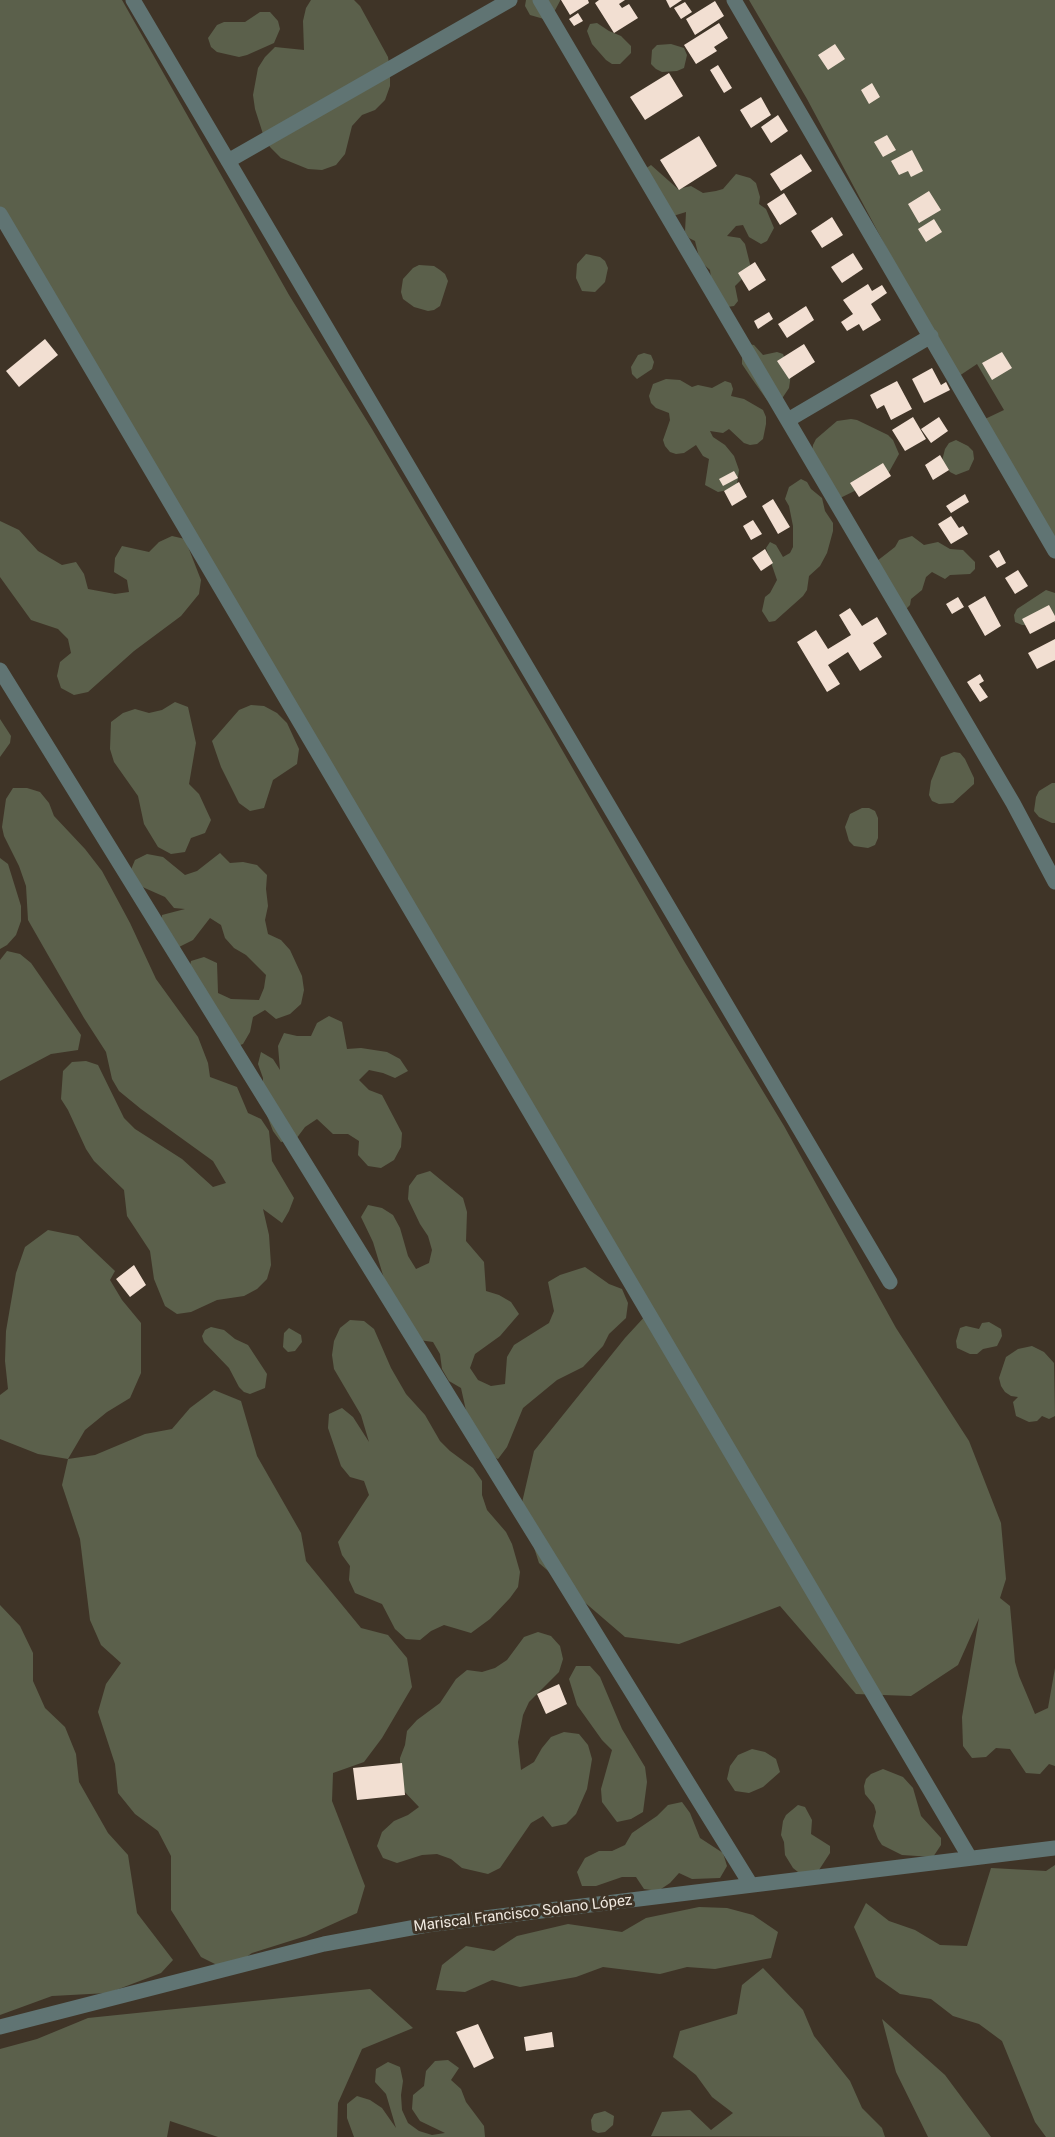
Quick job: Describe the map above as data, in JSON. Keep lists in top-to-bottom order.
{
  "streets": {
    "street": ["Mariscal Francisco Solano López"]
  }
}
